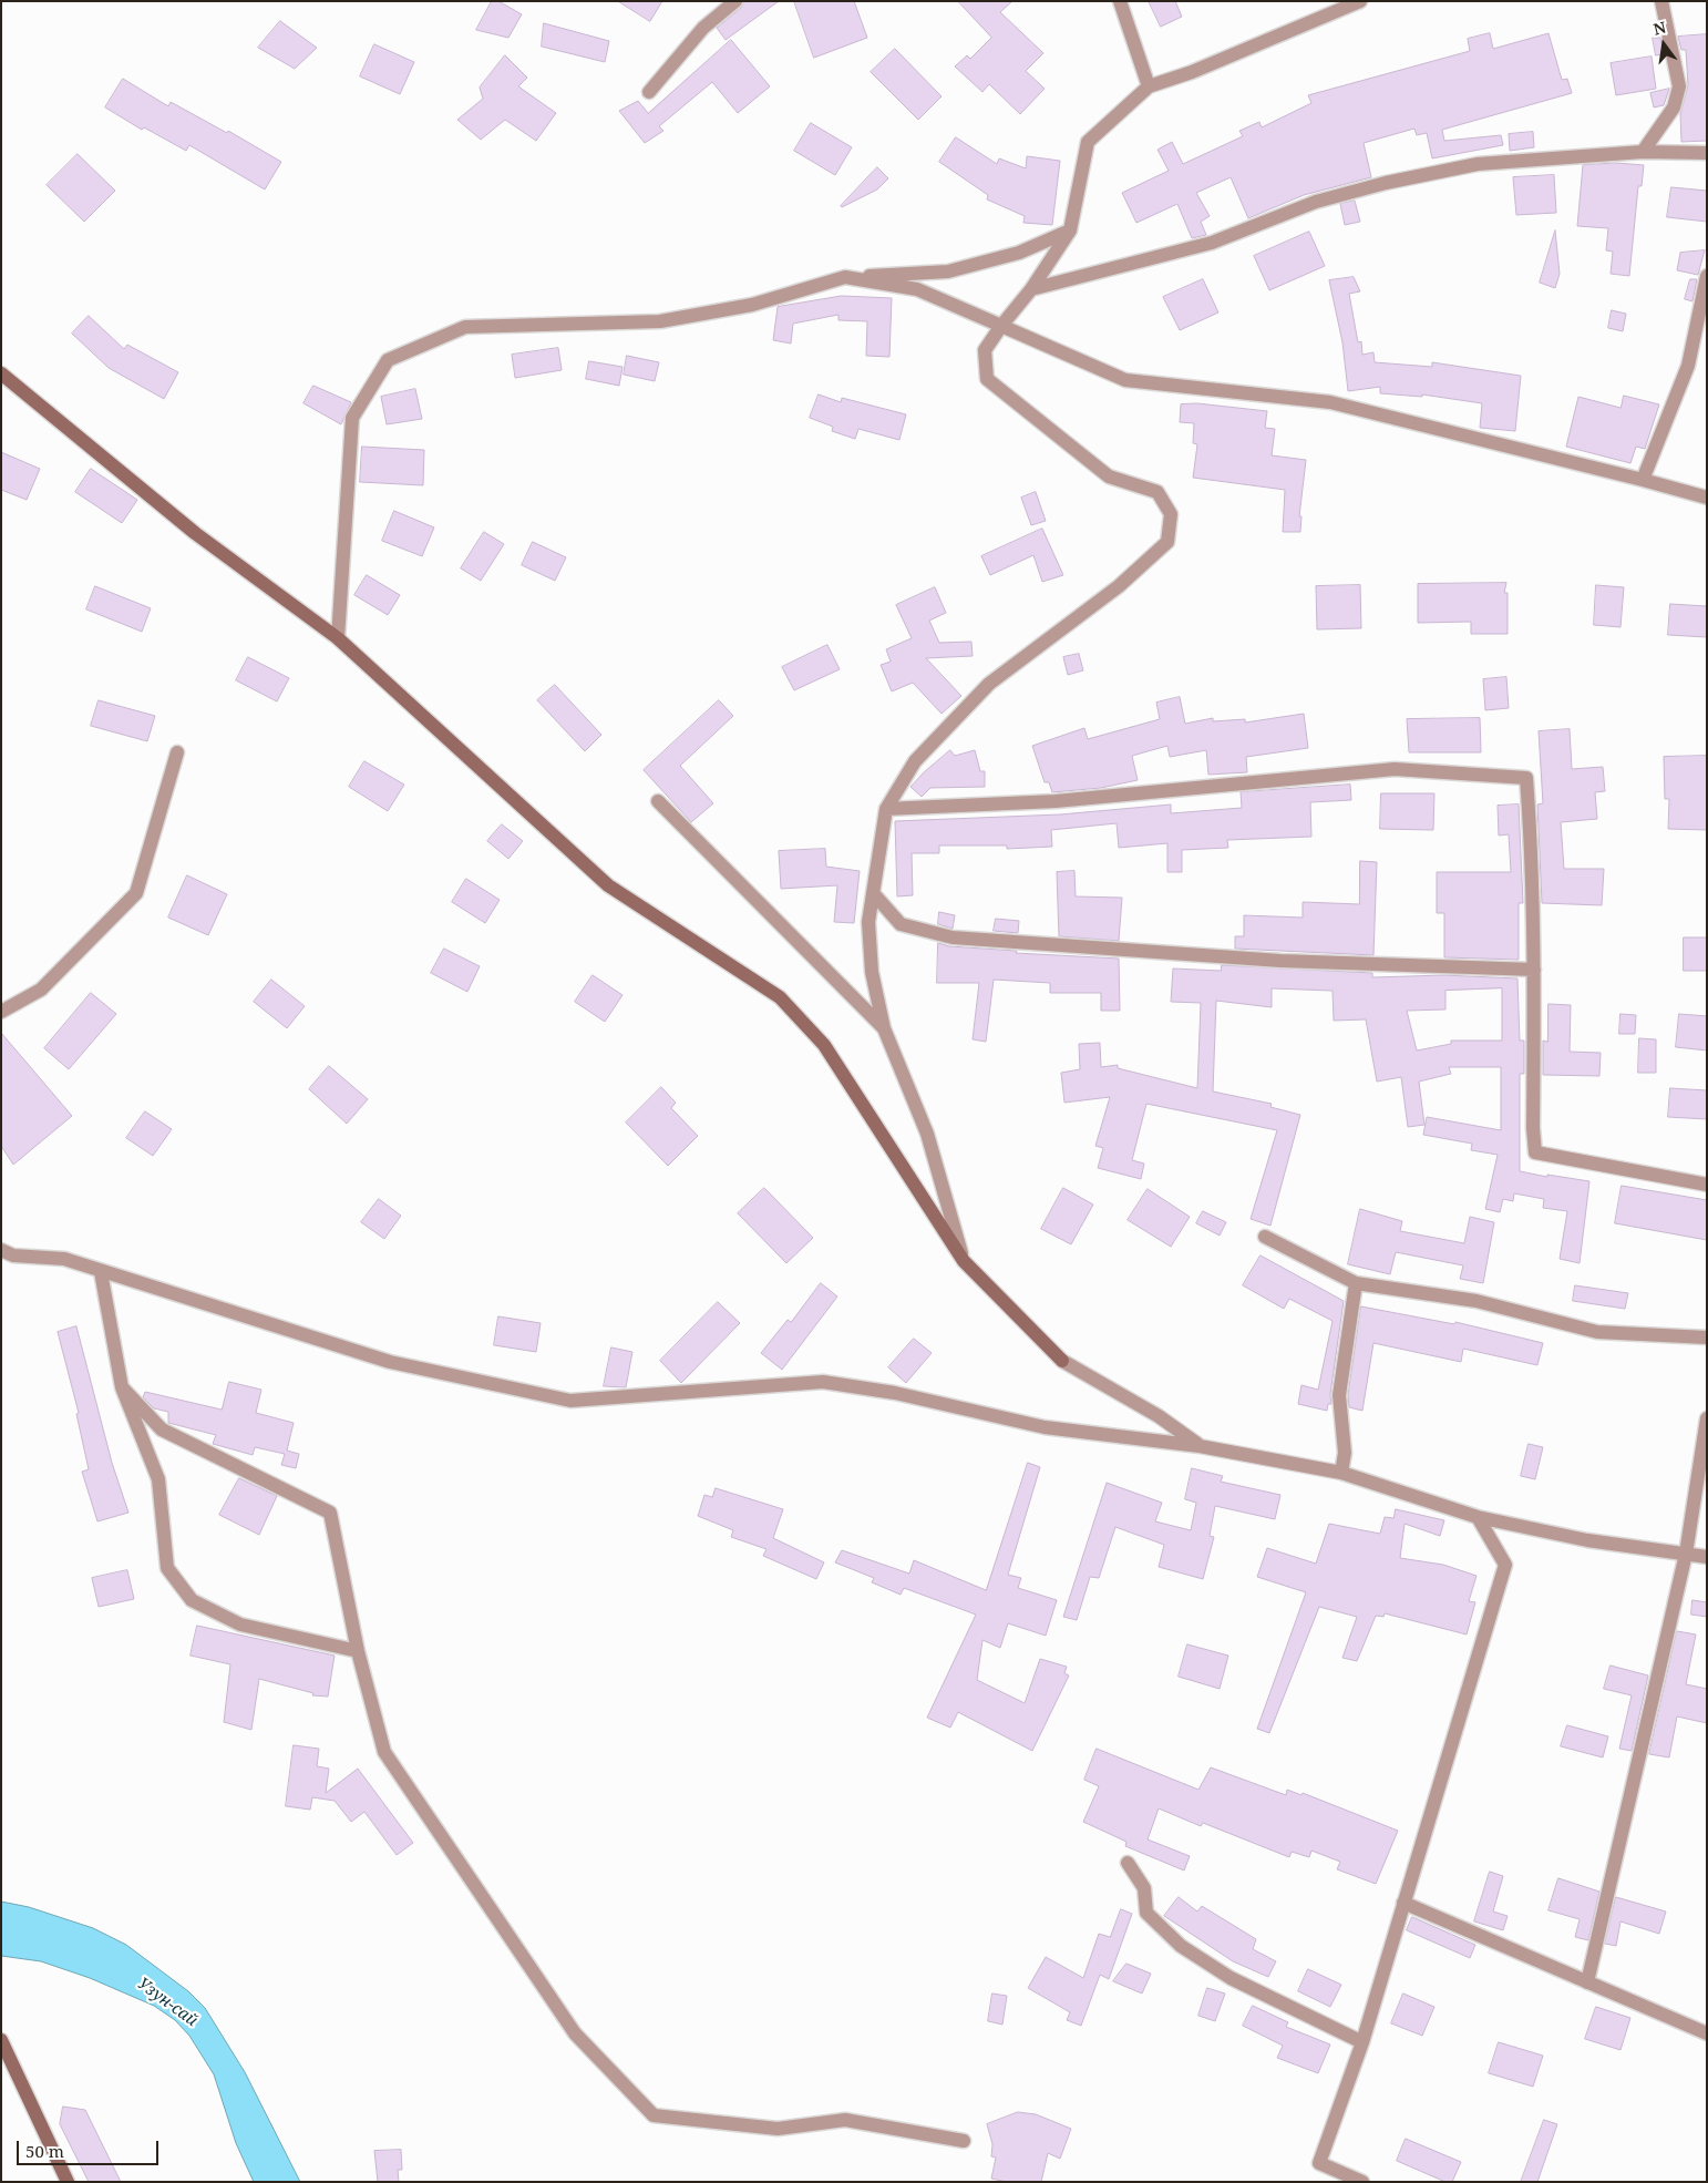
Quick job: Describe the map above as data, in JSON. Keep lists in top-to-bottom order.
{
  "water": ["Узун-сай"],
  "scale_bar": "50 m",
  "north": "top"
}
